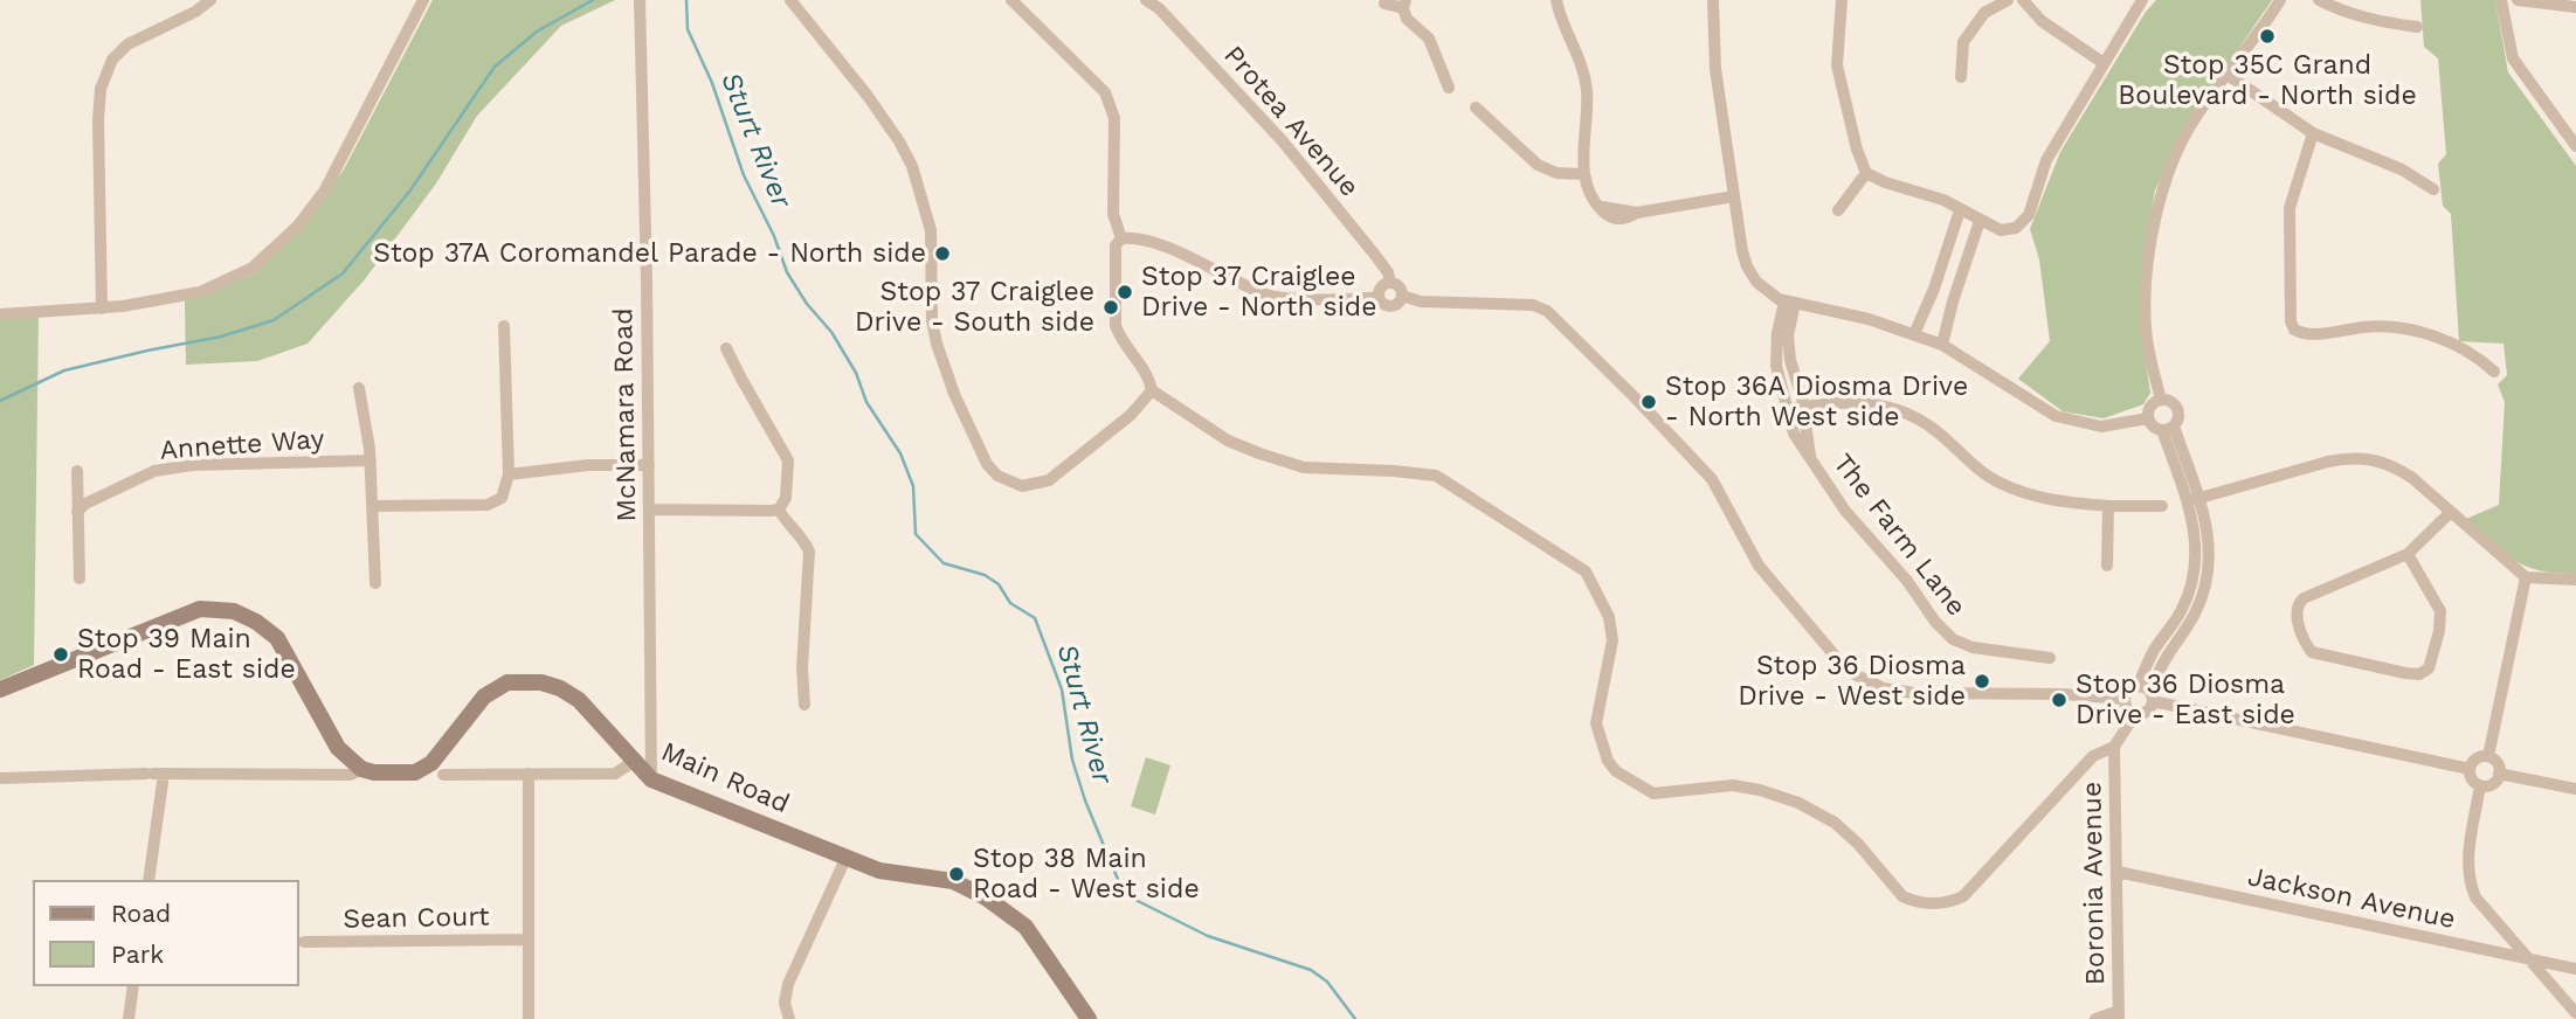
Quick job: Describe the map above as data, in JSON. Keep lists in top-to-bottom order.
{
  "streets": {
    "main road": ["Main Road"],
    "street": [
      "Protea Avenue",
      "McNamara Road",
      "Annette Way",
      "The Farm Lane",
      "Boronia Avenue",
      "Jackson Avenue",
      "Sean Court"
    ]
  },
  "crossings": [
    ["McNamara Road", "Main Road"],
    ["Boronia Avenue", "Jackson Avenue"]
  ],
  "water": ["Sturt River"],
  "places": [
    "Stop 35C Grand Boulevard - North side",
    "Stop 37A Coromandel Parade - North side",
    "Stop 37 Craiglee Drive - North side",
    "Stop 37 Craiglee Drive - South side",
    "Stop 36A Diosma Drive - North West side",
    "Stop 39 Main Road - East side",
    "Stop 36 Diosma Drive - West side",
    "Stop 36 Diosma Drive - East side",
    "Stop 38 Main Road - West side"
  ],
  "legend": ["Road", "Park"]
}
